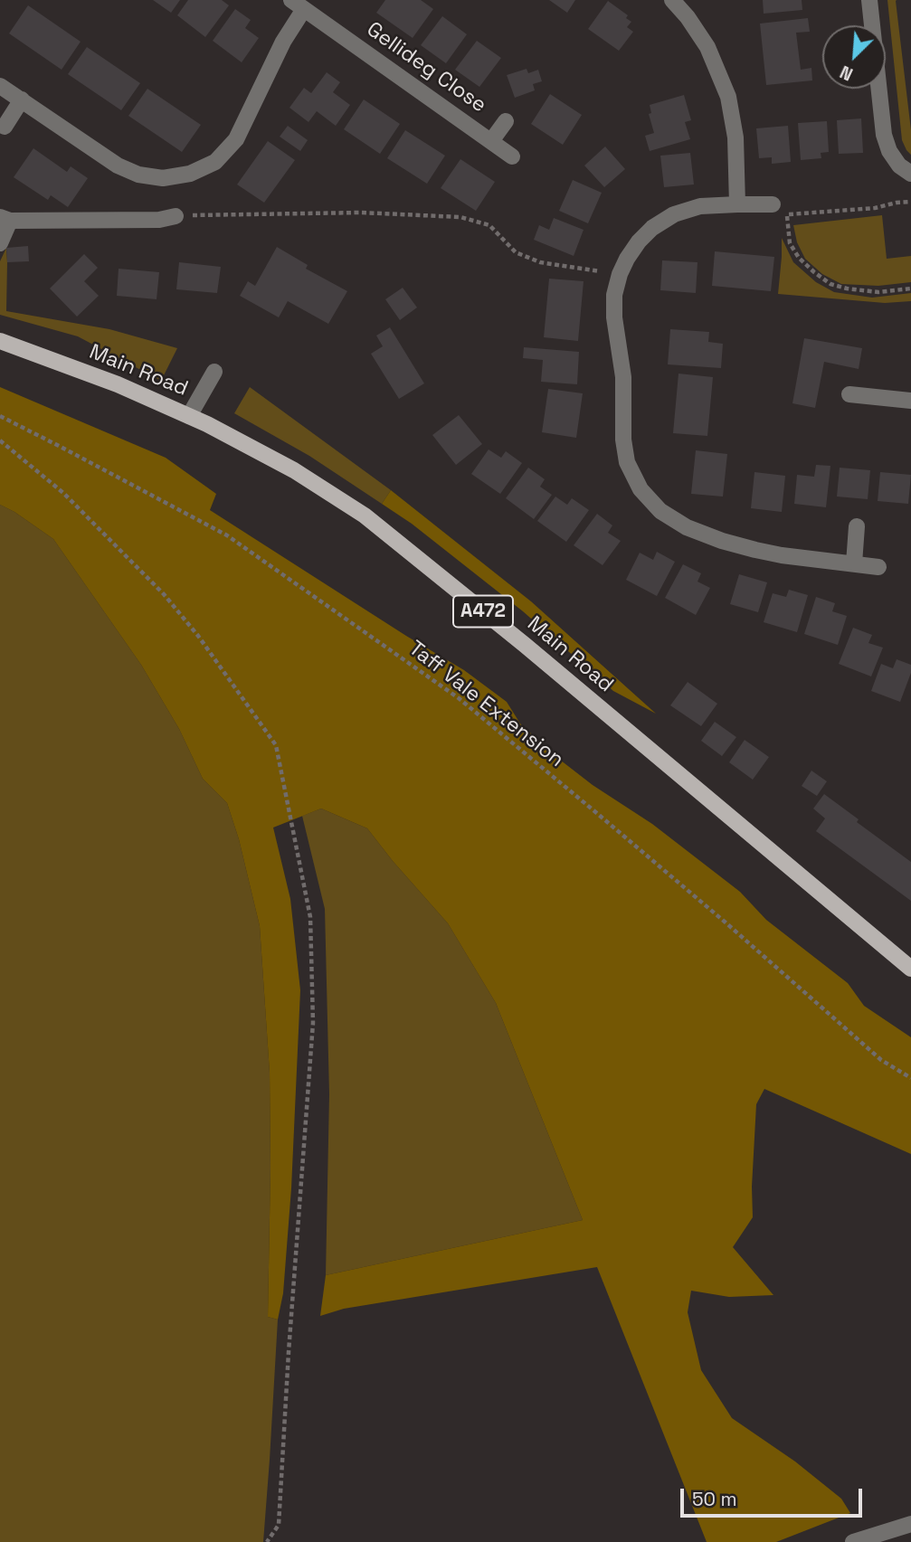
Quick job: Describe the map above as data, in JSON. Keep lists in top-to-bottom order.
{
  "streets": {
    "main road": ["Main Road", "A472"],
    "street": ["Gellideg Close"],
    "path": ["Taff Vale Extension"]
  },
  "scale_bar": "50 m",
  "north": "bottom left"
}
